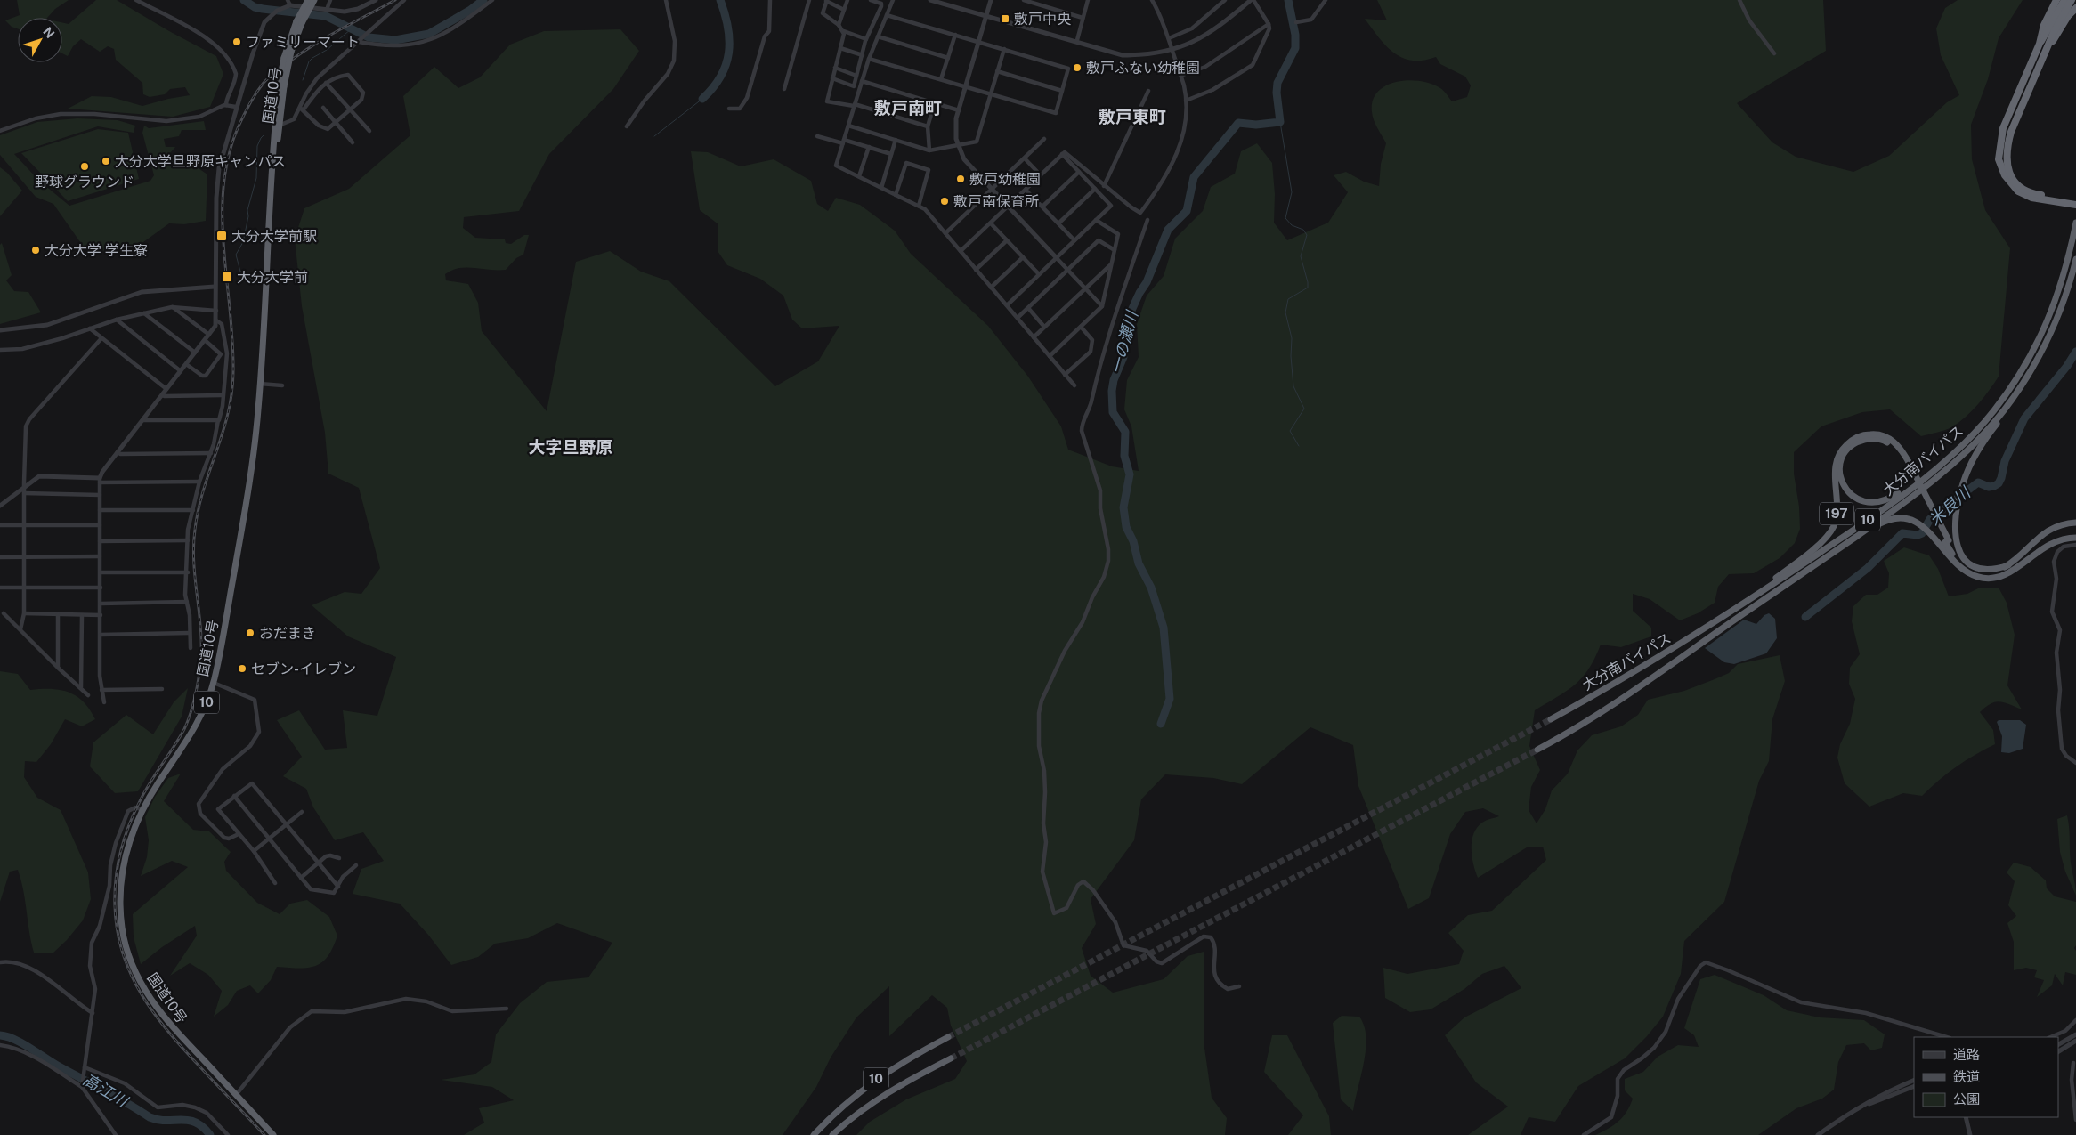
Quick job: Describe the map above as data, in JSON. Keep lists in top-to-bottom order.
{
  "streets": {
    "highway": [
      "国道10号",
      "大分南バイパス",
      "197",
      "10"
    ]
  },
  "crossings": [
    ["大分南バイパス", "197"]
  ],
  "districts": ["敷戸南町", "敷戸東町", "大字旦野原"],
  "water": ["一の瀬川", "米良川", "高江川"],
  "places": {
    "transit": ["敷戸中央", "大分大学前駅", "大分大学前"],
    "other": [
      "ファミリーマート",
      "敷戸ふない幼稚園",
      "大分大学旦野原キャンパス",
      "野球グラウンド",
      "敷戸幼稚園",
      "敷戸南保育所",
      "大分大学 学生寮",
      "おだまき",
      "セブン-イレブン"
    ]
  },
  "legend": ["道路", "鉄道", "公園"],
  "north": "top right"
}
